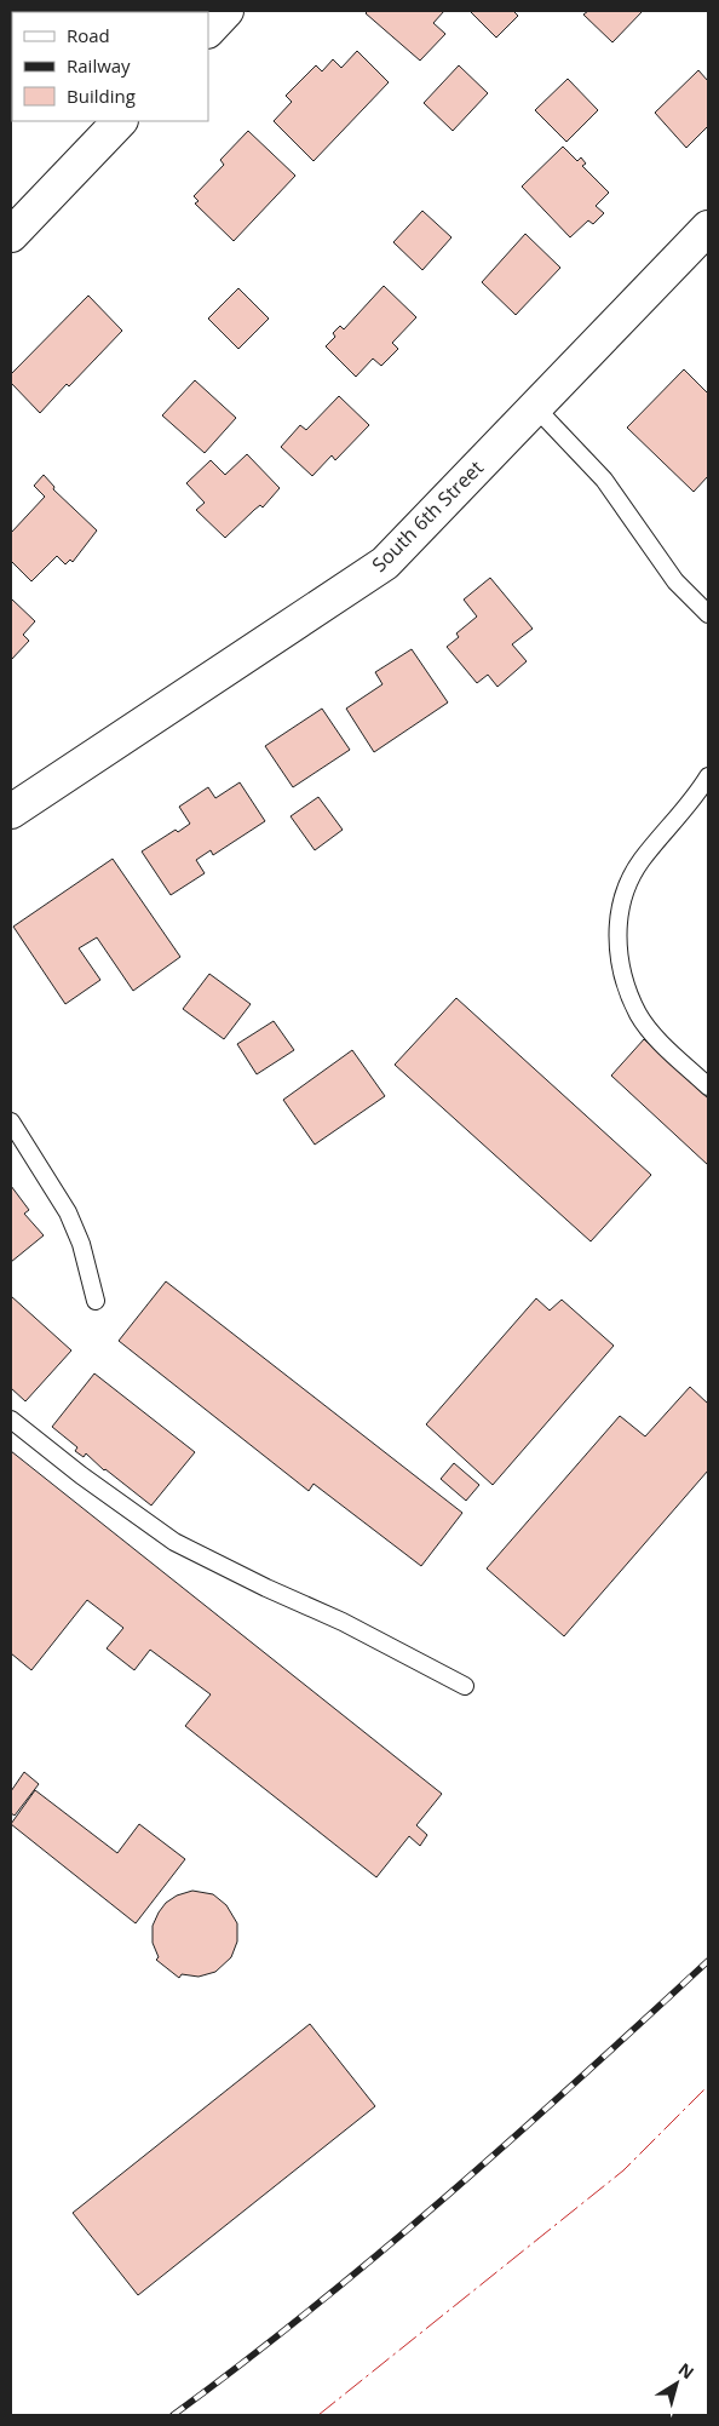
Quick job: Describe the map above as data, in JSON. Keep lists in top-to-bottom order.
{
  "streets": {
    "street": ["South 6th Street"]
  },
  "legend": ["Road", "Railway", "Building"],
  "north": "top right"
}
